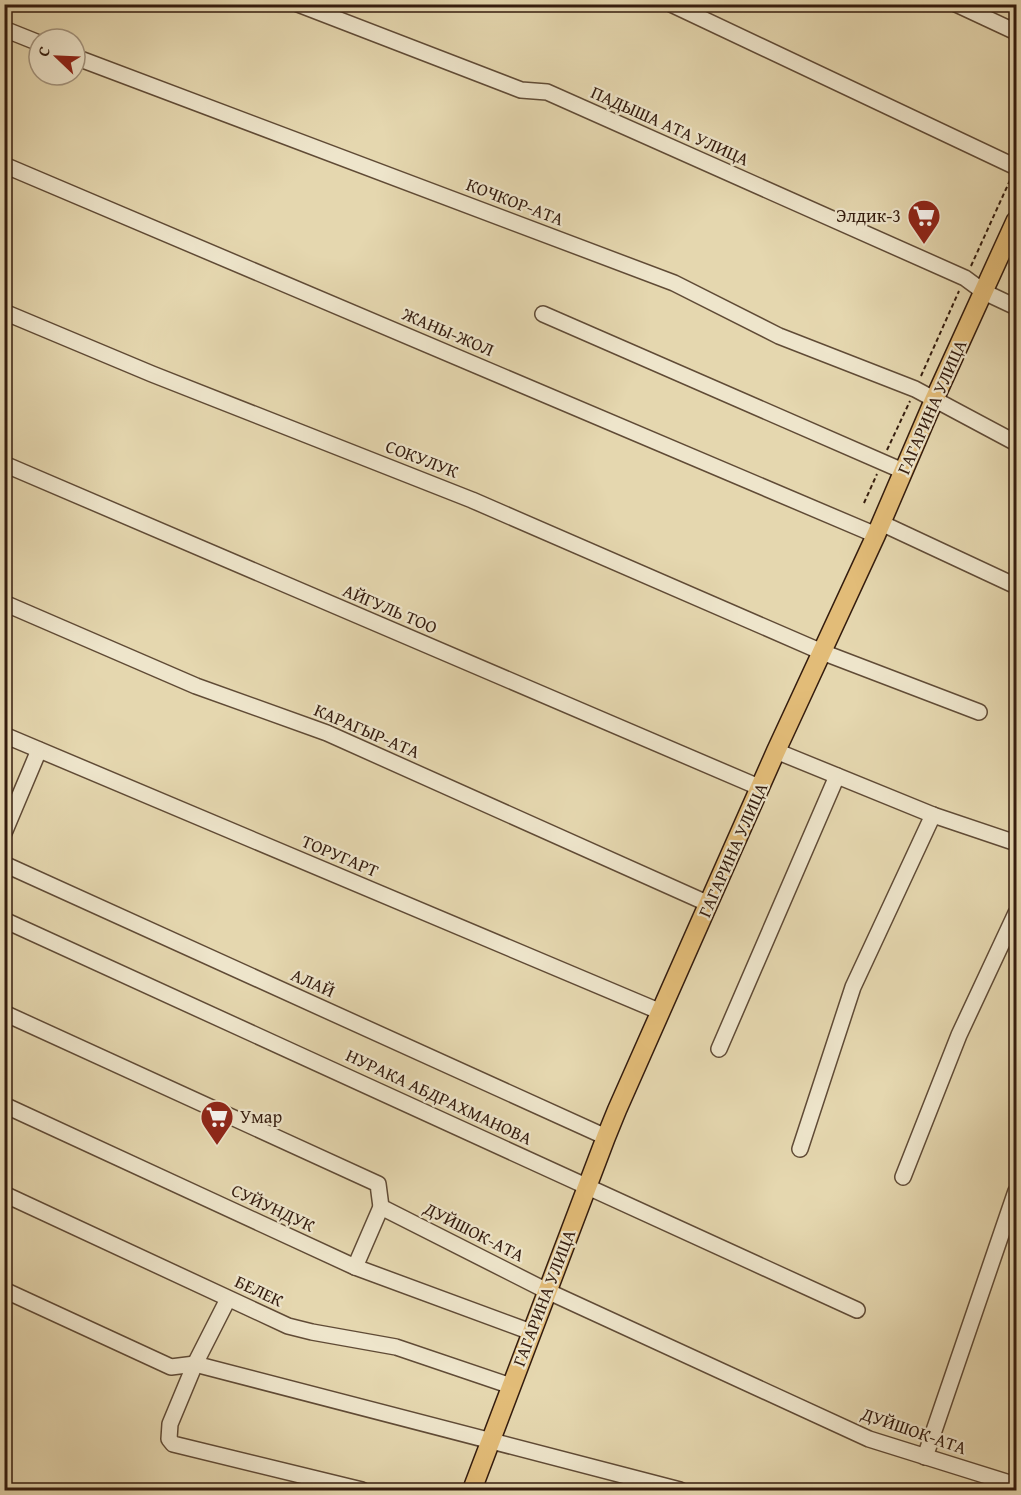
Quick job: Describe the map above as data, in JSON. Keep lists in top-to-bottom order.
{
  "streets": {
    "main road": ["ГАГАРИНА УЛИЦА"],
    "street": [
      "ПАДЫША АТА УЛИЦА",
      "КОЧКОР-АТА",
      "ЖАНЫ-ЖОЛ",
      "СОКУЛУК",
      "АЙГУЛЬ ТОО",
      "КАРАГЫР-АТА",
      "ТОРУГАРТ",
      "АЛАЙ",
      "НУРАКА АБДРАХМАНОВА",
      "СУЙУНДУК",
      "ДУЙШОК-АТА",
      "БЕЛЕК"
    ]
  },
  "crossings": [
    ["ПАДЫША АТА УЛИЦА", "ГАГАРИНА УЛИЦА"],
    ["КОЧКОР-АТА", "ГАГАРИНА УЛИЦА"],
    ["ЖАНЫ-ЖОЛ", "ГАГАРИНА УЛИЦА"],
    ["ГАГАРИНА УЛИЦА", "СОКУЛУК"],
    ["ГАГАРИНА УЛИЦА", "АЙГУЛЬ ТОО"],
    ["ГАГАРИНА УЛИЦА", "КАРАГЫР-АТА"],
    ["ГАГАРИНА УЛИЦА", "ТОРУГАРТ"],
    ["ГАГАРИНА УЛИЦА", "АЛАЙ"],
    ["ГАГАРИНА УЛИЦА", "НУРАКА АБДРАХМАНОВА"],
    ["ГАГАРИНА УЛИЦА", "СУЙУНДУК"],
    ["ГАГАРИНА УЛИЦА", "ДУЙШОК-АТА"],
    ["ГАГАРИНА УЛИЦА", "БЕЛЕК"]
  ],
  "places": {
    "supermarket": ["Элдик-3", "Умар"]
  },
  "north": "top left"
}
